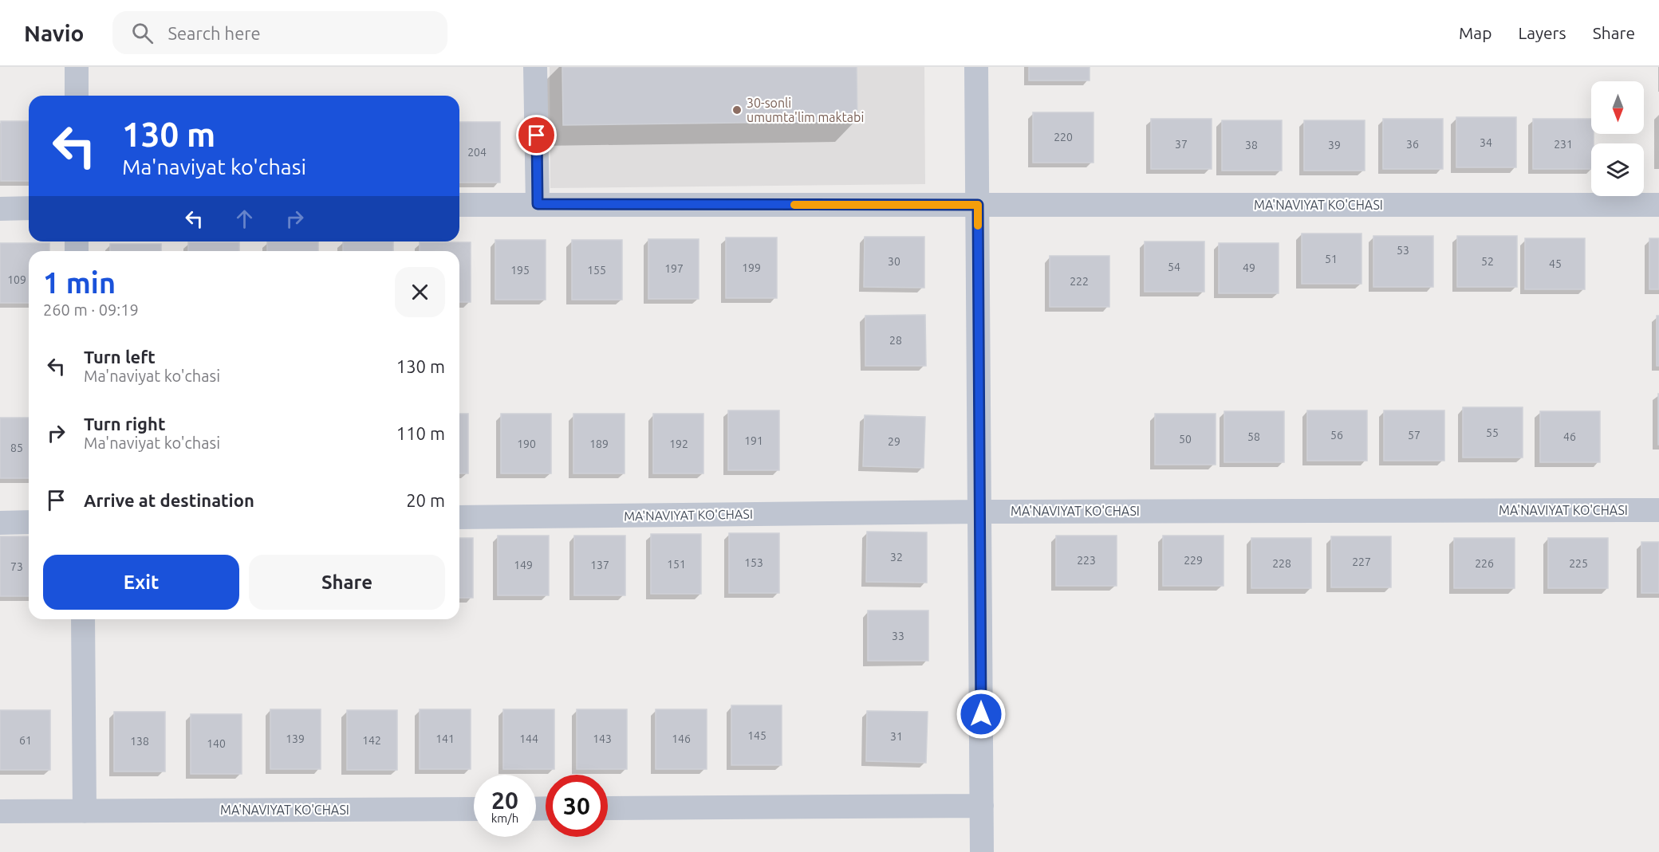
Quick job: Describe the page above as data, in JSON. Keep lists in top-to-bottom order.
{
  "streets": {
    "street": ["MA'NAVIYAT KO'CHASI"]
  },
  "places": ["30-sonli umumta'lim maktabi"],
  "house_numbers": [
    "220",
    "34",
    "37",
    "36",
    "231",
    "38",
    "39",
    "204",
    "53",
    "51",
    "30",
    "52",
    "45",
    "54",
    "199",
    "49",
    "197",
    "195",
    "155",
    "109",
    "222",
    "28",
    "55",
    "56",
    "57",
    "58",
    "46",
    "50",
    "191",
    "29",
    "190",
    "189",
    "192",
    "85",
    "32",
    "223",
    "229",
    "227",
    "153",
    "228",
    "226",
    "225",
    "151",
    "149",
    "137",
    "73",
    "33",
    "145",
    "31",
    "139",
    "141",
    "144",
    "143",
    "146",
    "61",
    "142",
    "138",
    "140"
  ],
  "north": "bottom",
  "page": {
    "header": "Navio",
    "search": "Search here",
    "nav": ["Map", "Layers", "Share"],
    "turn": ["130 m", "Ma'naviyat ko'chasi"],
    "heading": ["1 min", "260 m · 09:19"],
    "list": [
      {
        "name": "Turn left",
        "note": "Ma'naviyat ko'chasi",
        "value": "130 m"
      },
      {
        "name": "Turn right",
        "note": "Ma'naviyat ko'chasi",
        "value": "110 m"
      },
      {
        "name": "Arrive at destination",
        "value": "20 m"
      }
    ],
    "buttons": ["Exit", "Share"],
    "speed": "20 km/h",
    "limit": "30"
  }
}
